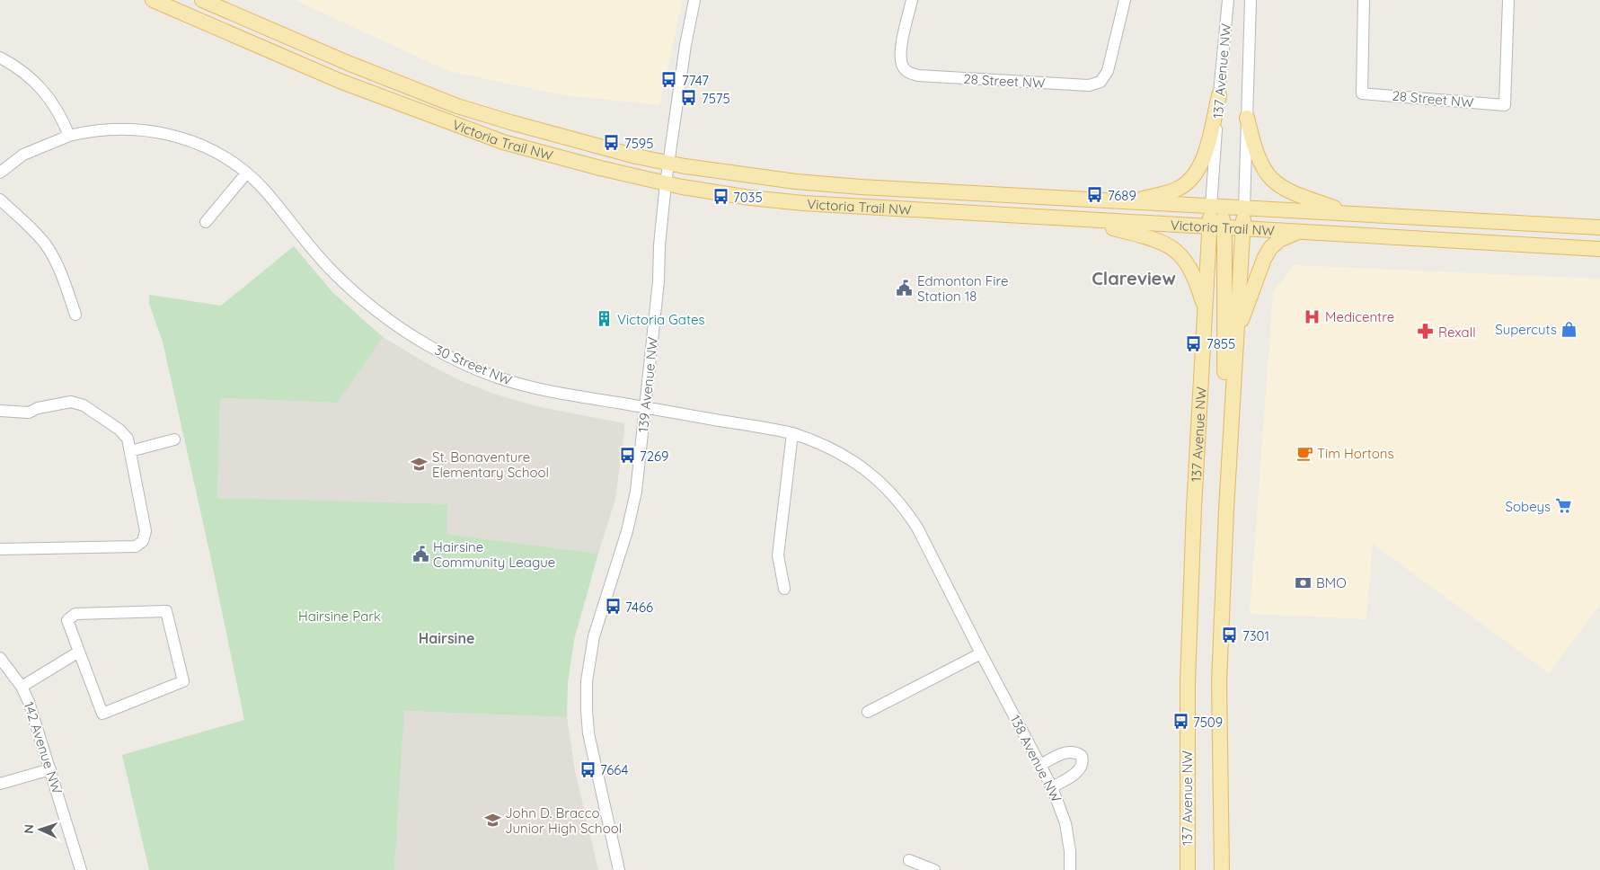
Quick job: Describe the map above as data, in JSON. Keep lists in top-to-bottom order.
{
  "streets": {
    "main road": ["137 Avenue NW", "Victoria Trail NW"],
    "street": [
      "28 Street NW",
      "30 Street NW",
      "139 Avenue NW",
      "142 Avenue NW",
      "138 Avenue NW"
    ]
  },
  "crossings": [
    ["137 Avenue NW", "Victoria Trail NW"],
    ["Victoria Trail NW", "139 Avenue NW"],
    ["30 Street NW", "139 Avenue NW"],
    ["30 Street NW", "138 Avenue NW"]
  ],
  "districts": ["Clareview", "Hairsine"],
  "parks": ["Hairsine Park"],
  "places": {
    "bus stop": [
      "7747",
      "7575",
      "7595",
      "7689",
      "7035",
      "7855",
      "7269",
      "7466",
      "7301",
      "7509",
      "7664"
    ],
    "public building": ["Edmonton Fire Station 18", "Hairsine Community League"],
    "hospital": ["Medicentre"],
    "building": ["Victoria Gates"],
    "shop": ["Supercuts"],
    "pharmacy": ["Rexall"],
    "cafe": ["Tim Hortons"],
    "school or university": ["St. Bonaventure Elementary School", "John D. Bracco Junior High School"],
    "supermarket": ["Sobeys"],
    "bank": ["BMO"]
  },
  "north": "left"
}
